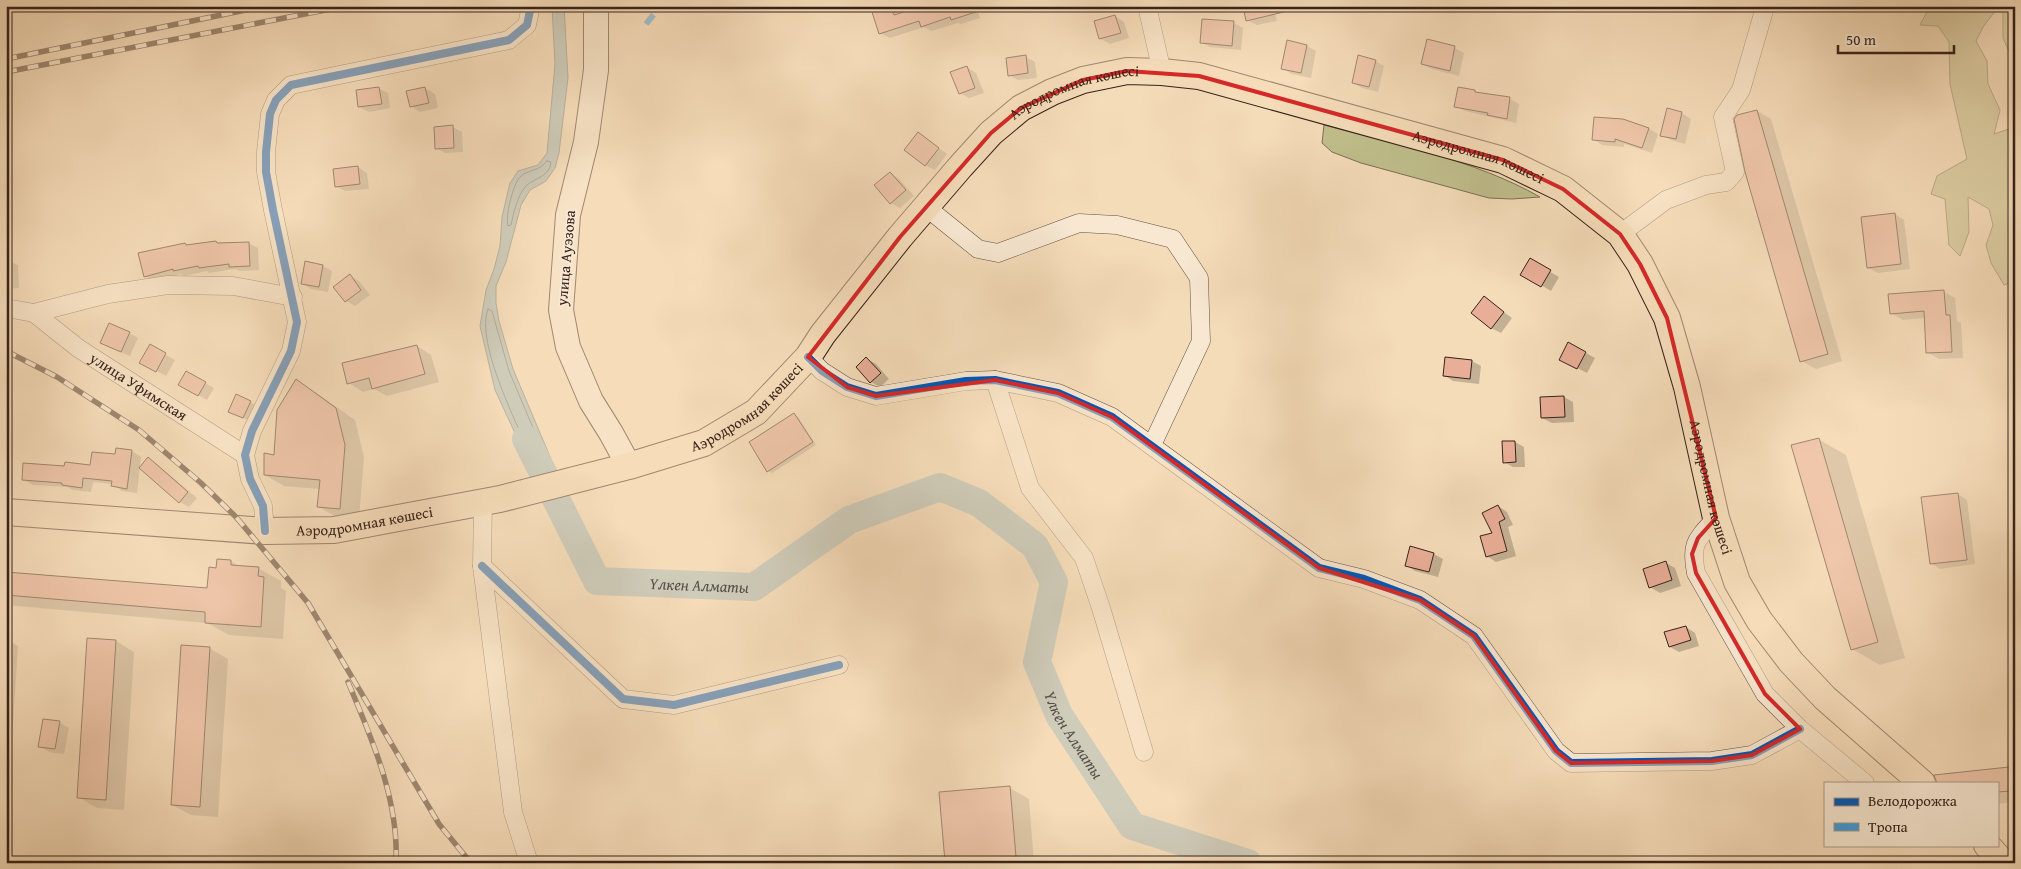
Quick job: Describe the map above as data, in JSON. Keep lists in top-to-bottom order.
{
  "streets": {
    "main road": ["Аэродромная көшесі", "улица Ауэзова"],
    "street": ["улица Уфимская"]
  },
  "crossings": [
    ["Аэродромная көшесі", "улица Ауэзова"]
  ],
  "water": ["Үлкен Алматы"],
  "legend": ["Велодорожка", "Тропа"],
  "scale_bar": "50 m"
}
